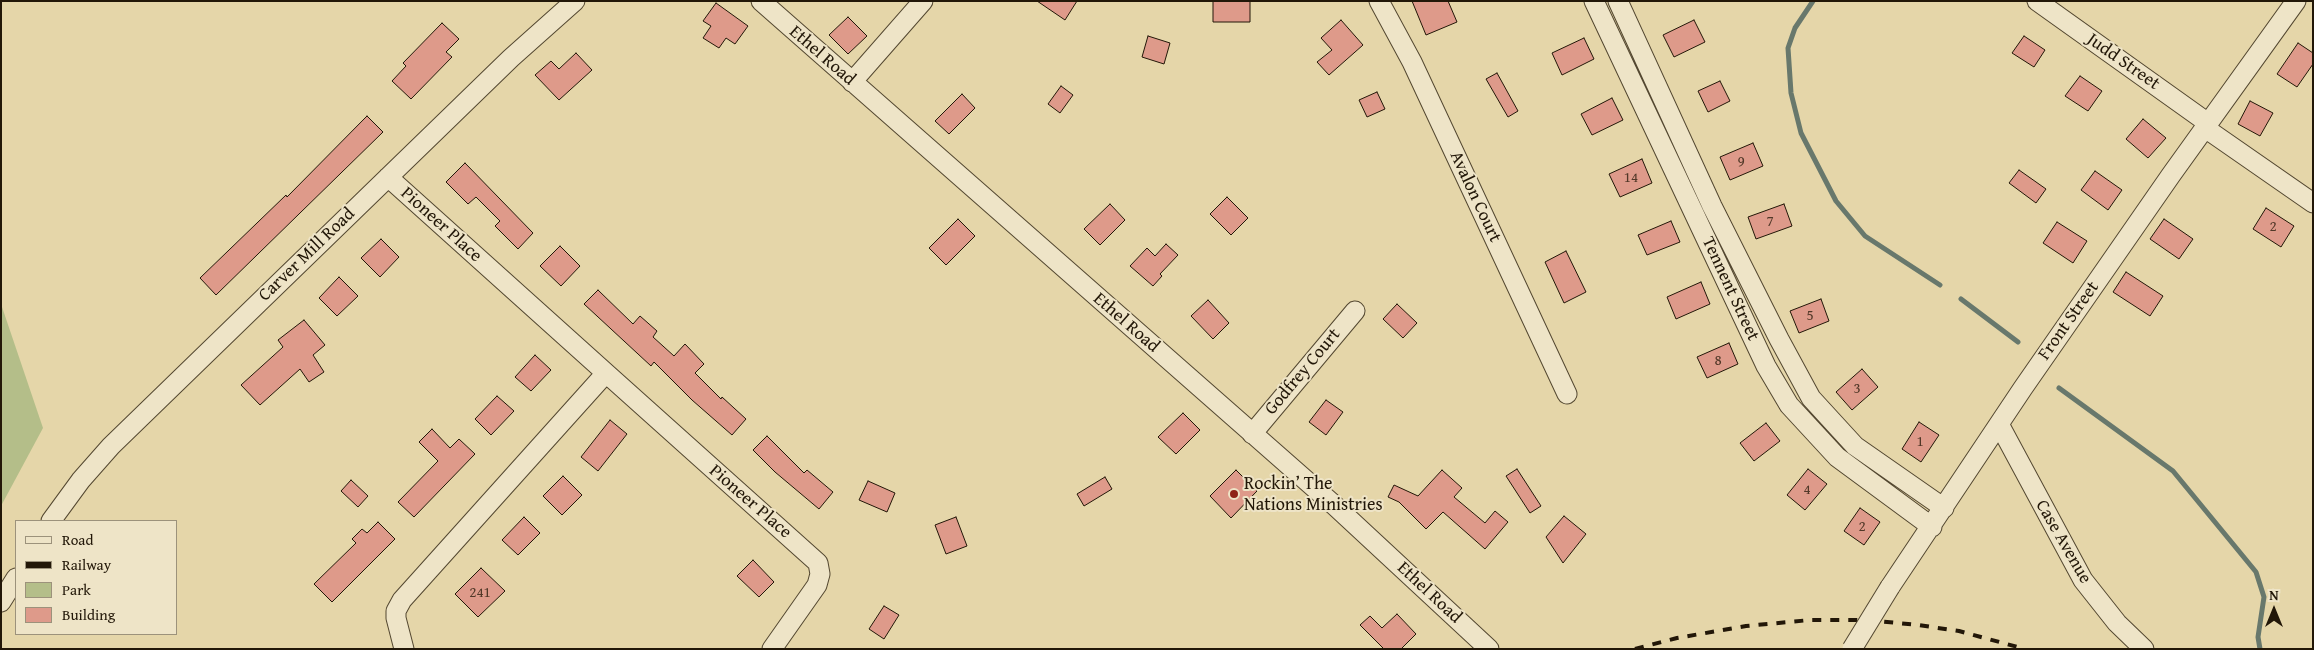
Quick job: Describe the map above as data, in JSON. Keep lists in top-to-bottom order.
{
  "streets": {
    "street": [
      "Ethel Road",
      "Judd Street",
      "Avalon Court",
      "Pioneer Place",
      "Carver Mill Road",
      "Tennent Street",
      "Front Street",
      "Godfrey Court",
      "Case Avenue"
    ]
  },
  "crossings": [
    ["Ethel Road", "Godfrey Court"],
    ["Judd Street", "Front Street"],
    ["Pioneer Place", "Carver Mill Road"],
    ["Tennent Street", "Front Street"],
    ["Front Street", "Case Avenue"]
  ],
  "places": ["Rockin’ The Nations Ministries"],
  "house_numbers": [
    "9",
    "14",
    "7",
    "2",
    "5",
    "8",
    "3",
    "1",
    "4",
    "2",
    "241"
  ],
  "legend": [
    "Road",
    "Railway",
    "Park",
    "Building"
  ],
  "north": "top"
}
